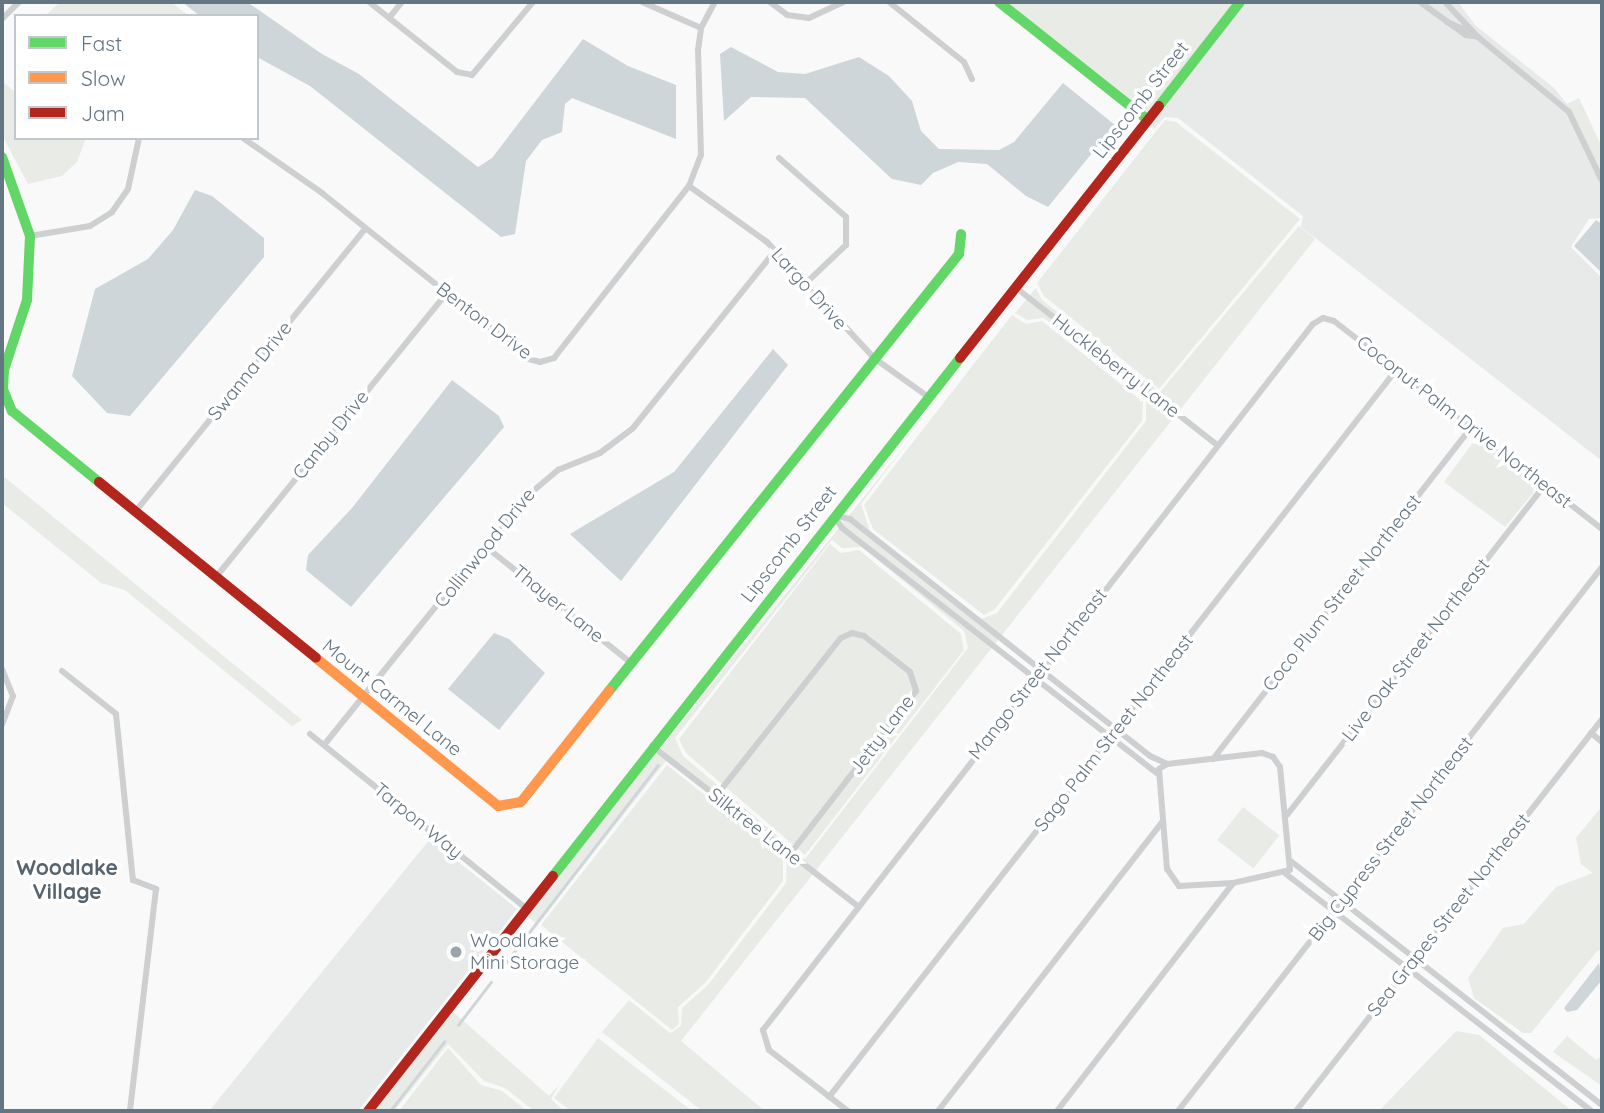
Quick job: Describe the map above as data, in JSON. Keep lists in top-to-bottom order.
{
  "streets": {
    "street": [
      "Lipscomb Street",
      "Largo Drive",
      "Benton Drive",
      "Huckleberry Lane",
      "Swanna Drive",
      "Coconut Palm Drive Northeast",
      "Canby Drive",
      "Collinwood Drive",
      "Coco Plum Street Northeast",
      "Thayer Lane",
      "Live Oak Street Northeast",
      "Mango Street Northeast",
      "Mount Carmel Lane",
      "Sago Palm Street Northeast",
      "Jetty Lane",
      "Tarpon Way",
      "Silktree Lane",
      "Big Cypress Street Northeast",
      "Sea Grapes Street Northeast"
    ]
  },
  "crossings": [
    ["Lipscomb Street", "Largo Drive"],
    ["Lipscomb Street", "Huckleberry Lane"],
    ["Lipscomb Street", "Tarpon Way"],
    ["Lipscomb Street", "Silktree Lane"],
    ["Largo Drive", "Benton Drive"],
    ["Largo Drive", "Collinwood Drive"],
    ["Largo Drive", "Mount Carmel Lane"],
    ["Benton Drive", "Swanna Drive"],
    ["Benton Drive", "Canby Drive"],
    ["Huckleberry Lane", "Mango Street Northeast"],
    ["Swanna Drive", "Mount Carmel Lane"],
    ["Coconut Palm Drive Northeast", "Coco Plum Street Northeast"],
    ["Coconut Palm Drive Northeast", "Live Oak Street Northeast"],
    ["Coconut Palm Drive Northeast", "Mango Street Northeast"],
    ["Coconut Palm Drive Northeast", "Sago Palm Street Northeast"],
    ["Canby Drive", "Mount Carmel Lane"],
    ["Collinwood Drive", "Thayer Lane"],
    ["Collinwood Drive", "Mount Carmel Lane"],
    ["Collinwood Drive", "Tarpon Way"],
    ["Coco Plum Street Northeast", "Live Oak Street Northeast"],
    ["Thayer Lane", "Mount Carmel Lane"],
    ["Mango Street Northeast", "Sago Palm Street Northeast"],
    ["Mango Street Northeast", "Silktree Lane"],
    ["Jetty Lane", "Silktree Lane"]
  ],
  "districts": ["Woodlake Village"],
  "places": ["Woodlake Mini Storage"],
  "legend": ["Fast", "Slow", "Jam"]
}
